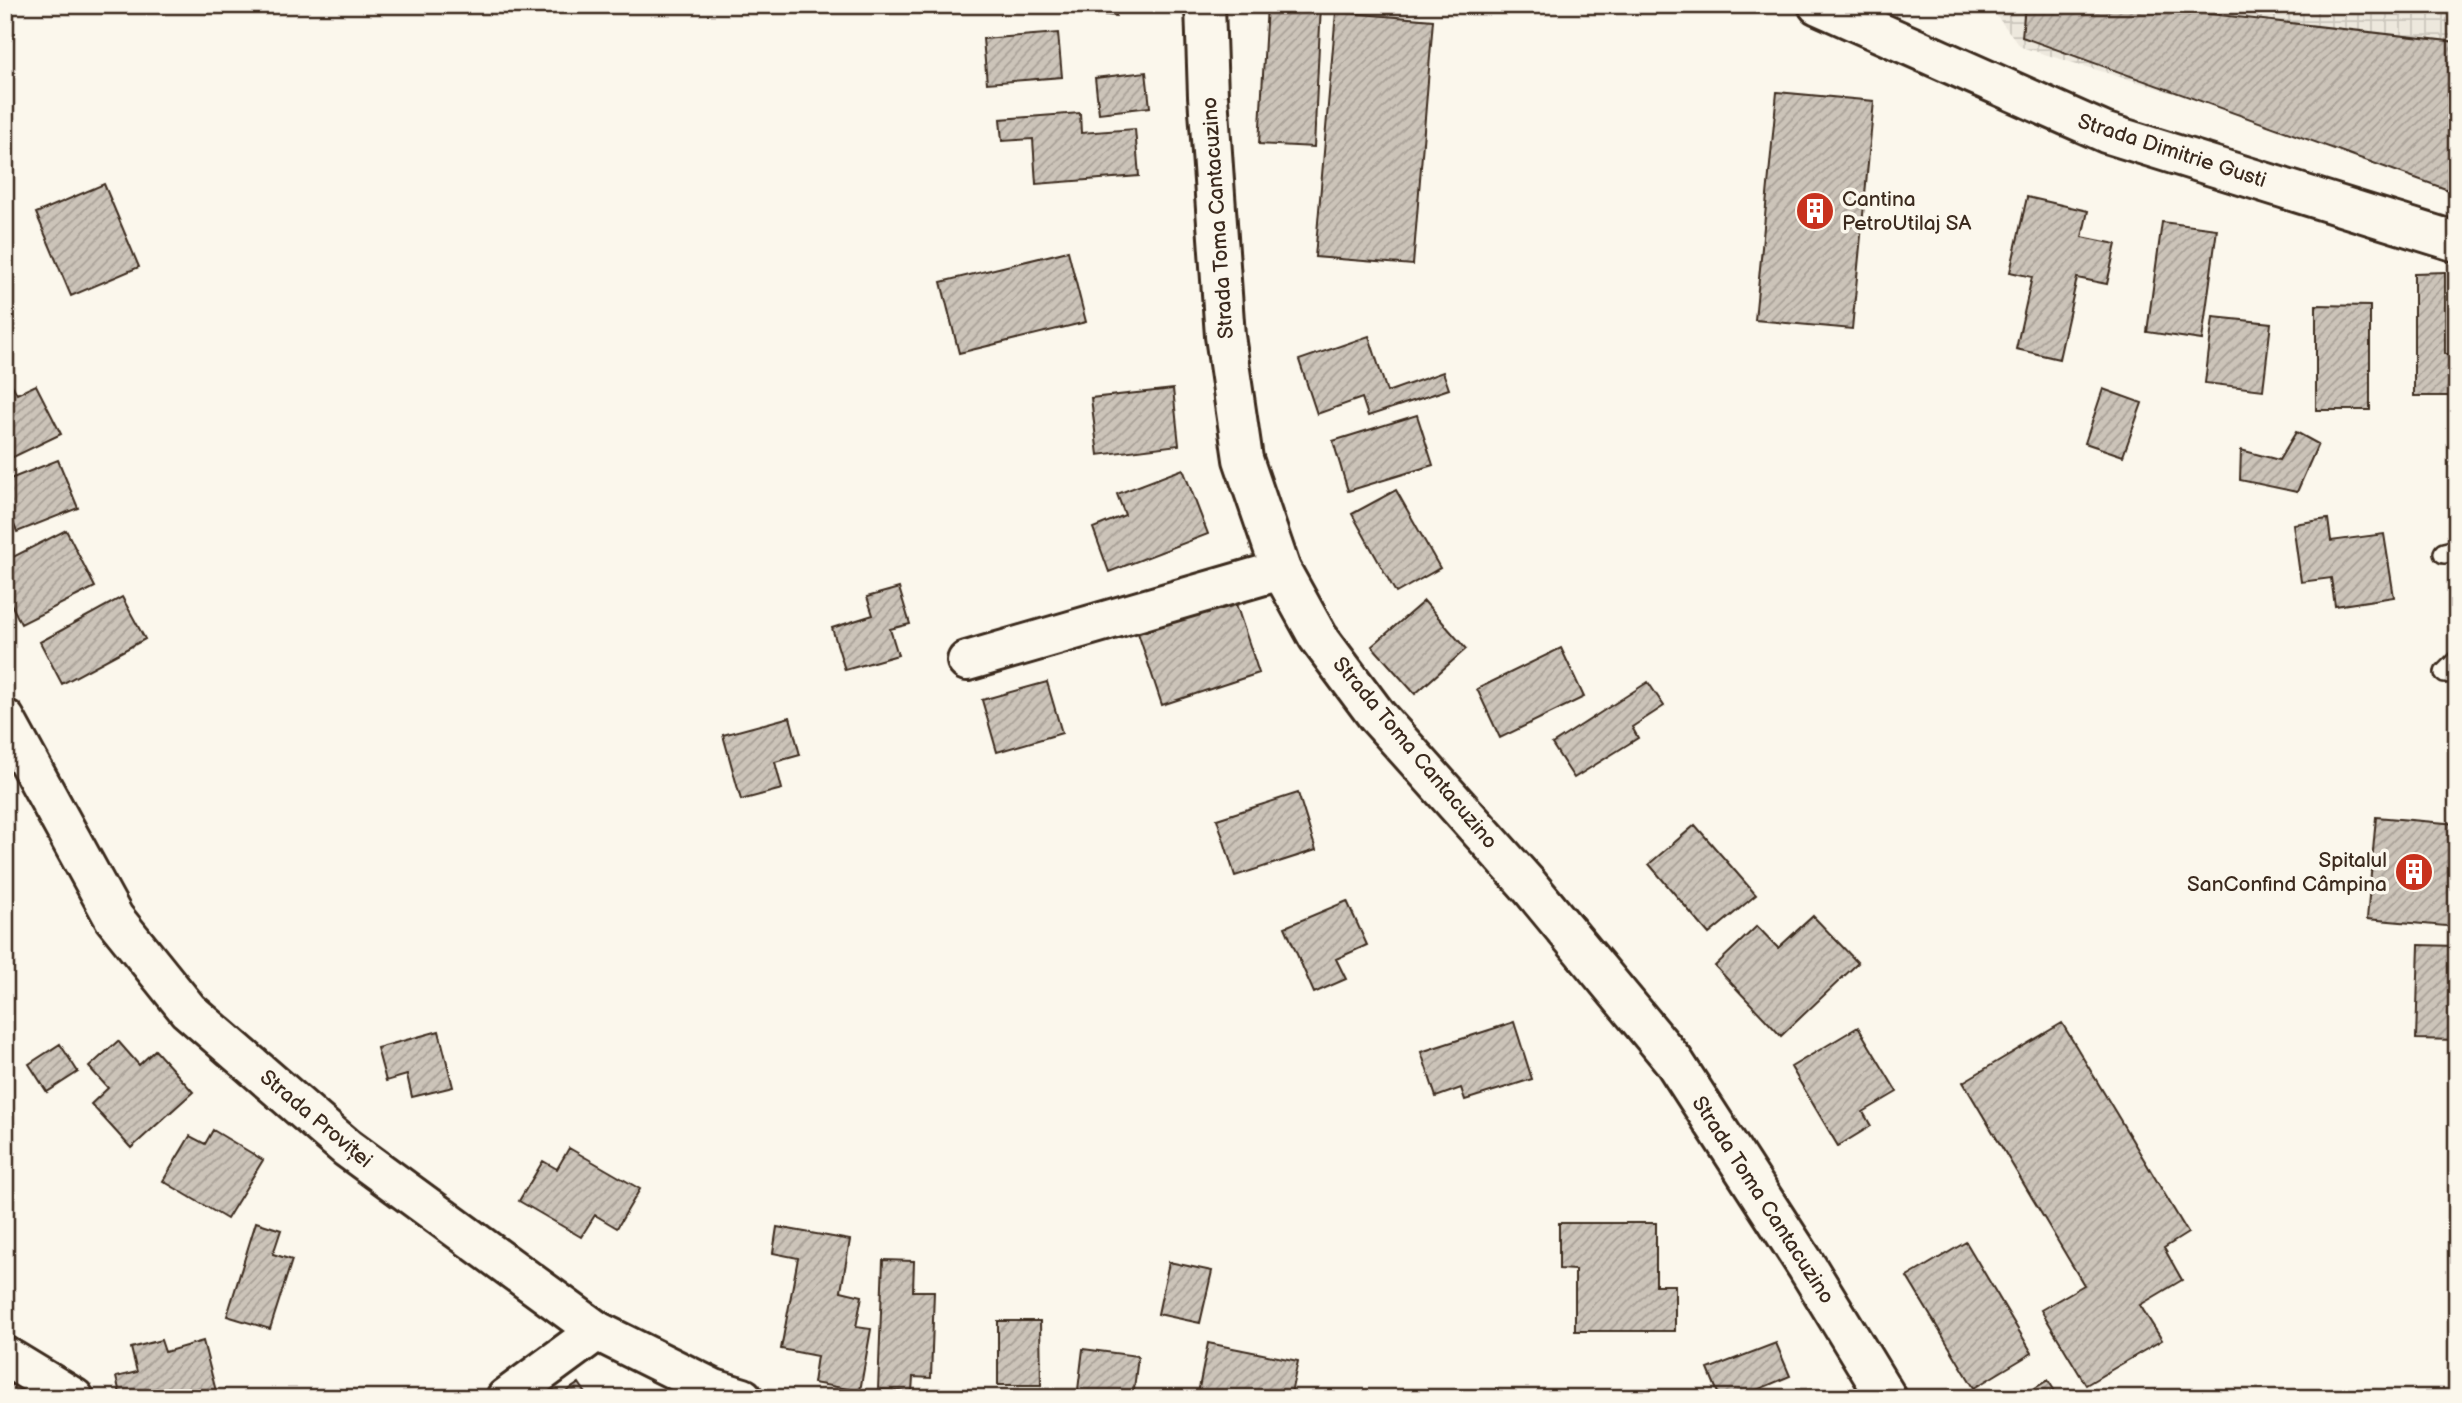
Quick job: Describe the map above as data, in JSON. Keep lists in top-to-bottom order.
{
  "streets": {
    "street": ["Strada Dimitrie Gusti", "Strada Toma Cantacuzino", "Strada Proviței"]
  },
  "places": {
    "building": ["Cantina PetroUtilaj SA", "Spitalul SanConfind Câmpina"]
  }
}
